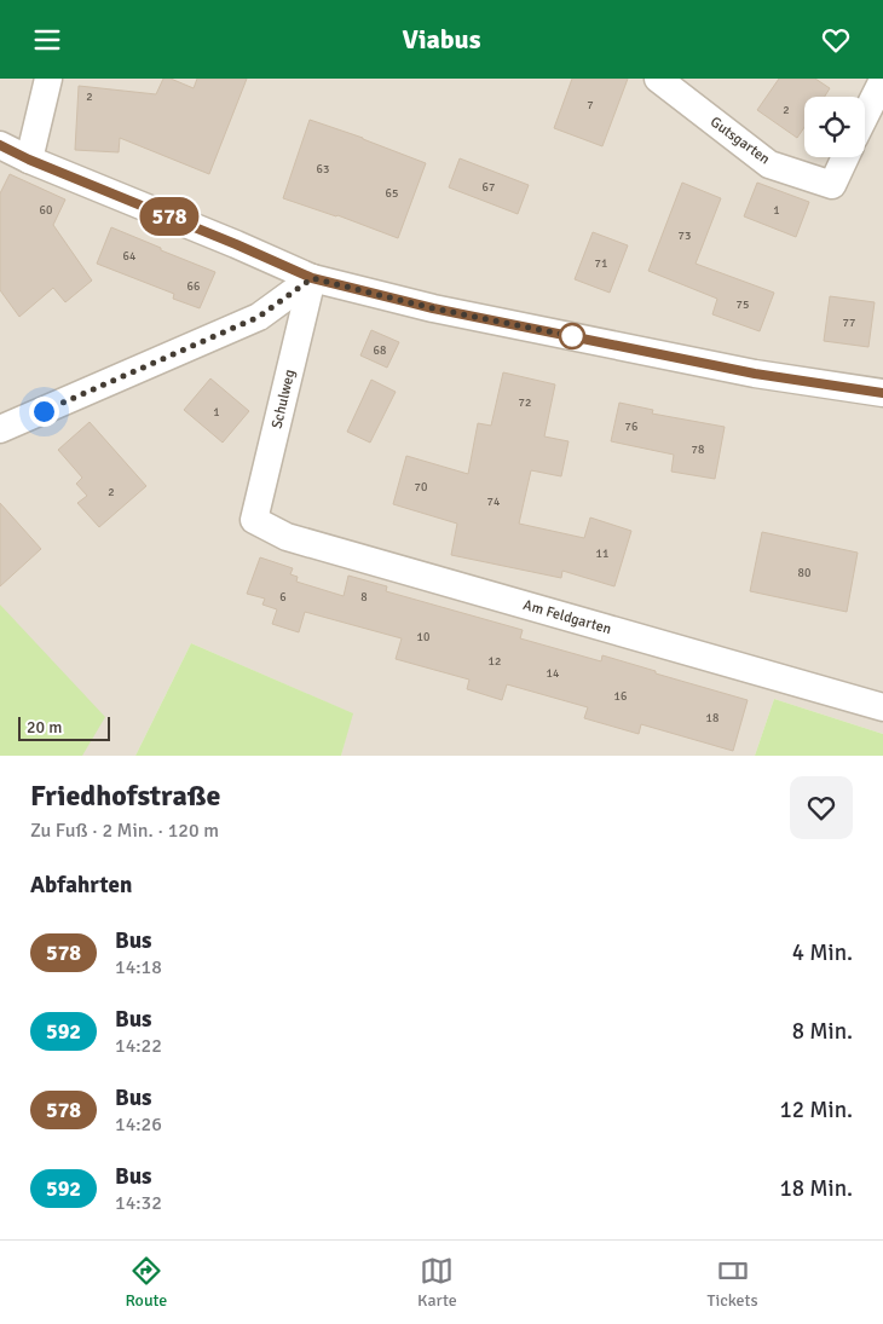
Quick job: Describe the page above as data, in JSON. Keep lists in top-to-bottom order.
{
  "streets": {
    "street": ["Gutsgarten", "Schulweg", "Am Feldgarten"]
  },
  "crossings": [
    ["Schulweg", "Am Feldgarten"]
  ],
  "lines": ["bus line 578"],
  "house_numbers": [
    "2",
    "7",
    "2",
    "63",
    "67",
    "65",
    "60",
    "1",
    "73",
    "64",
    "71",
    "66",
    "75",
    "77",
    "68",
    "72",
    "1",
    "76",
    "78",
    "70",
    "2",
    "74",
    "11",
    "80",
    "6",
    "8",
    "10",
    "12",
    "14",
    "16",
    "18"
  ],
  "scale_bar": "20 m",
  "page": {
    "header": "Viabus",
    "on_map": "578",
    "scale": "20 m",
    "heading": [
      ["Friedhofstraße", "Zu Fuß · 2 Min. · 120 m"],
      "Abfahrten"
    ],
    "list": [
      {
        "mark": "578",
        "name": "Bus",
        "note": "14:18",
        "value": "4 Min."
      },
      {
        "mark": "592",
        "name": "Bus",
        "note": "14:22",
        "value": "8 Min."
      },
      {
        "mark": "578",
        "name": "Bus",
        "note": "14:26",
        "value": "12 Min."
      },
      {
        "mark": "592",
        "name": "Bus",
        "note": "14:32",
        "value": "18 Min."
      }
    ],
    "tabs": ["Route", "Karte", "Tickets"]
  }
}
